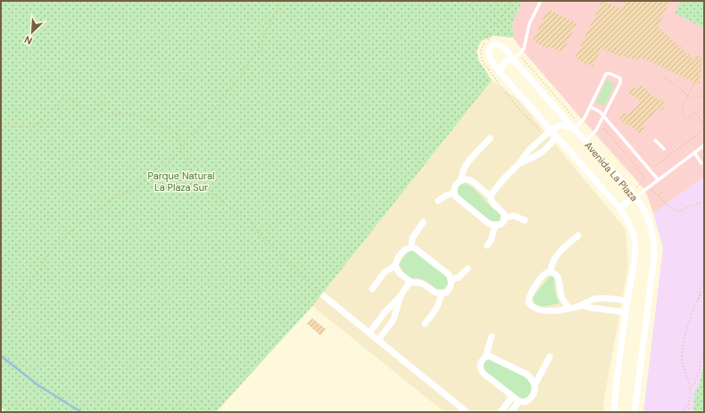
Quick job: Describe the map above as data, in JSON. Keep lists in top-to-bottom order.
{
  "streets": {
    "street": ["Avenida La Plaza"]
  },
  "parks": ["Parque Natural La Plaza Sur"],
  "north": "bottom left"
}
